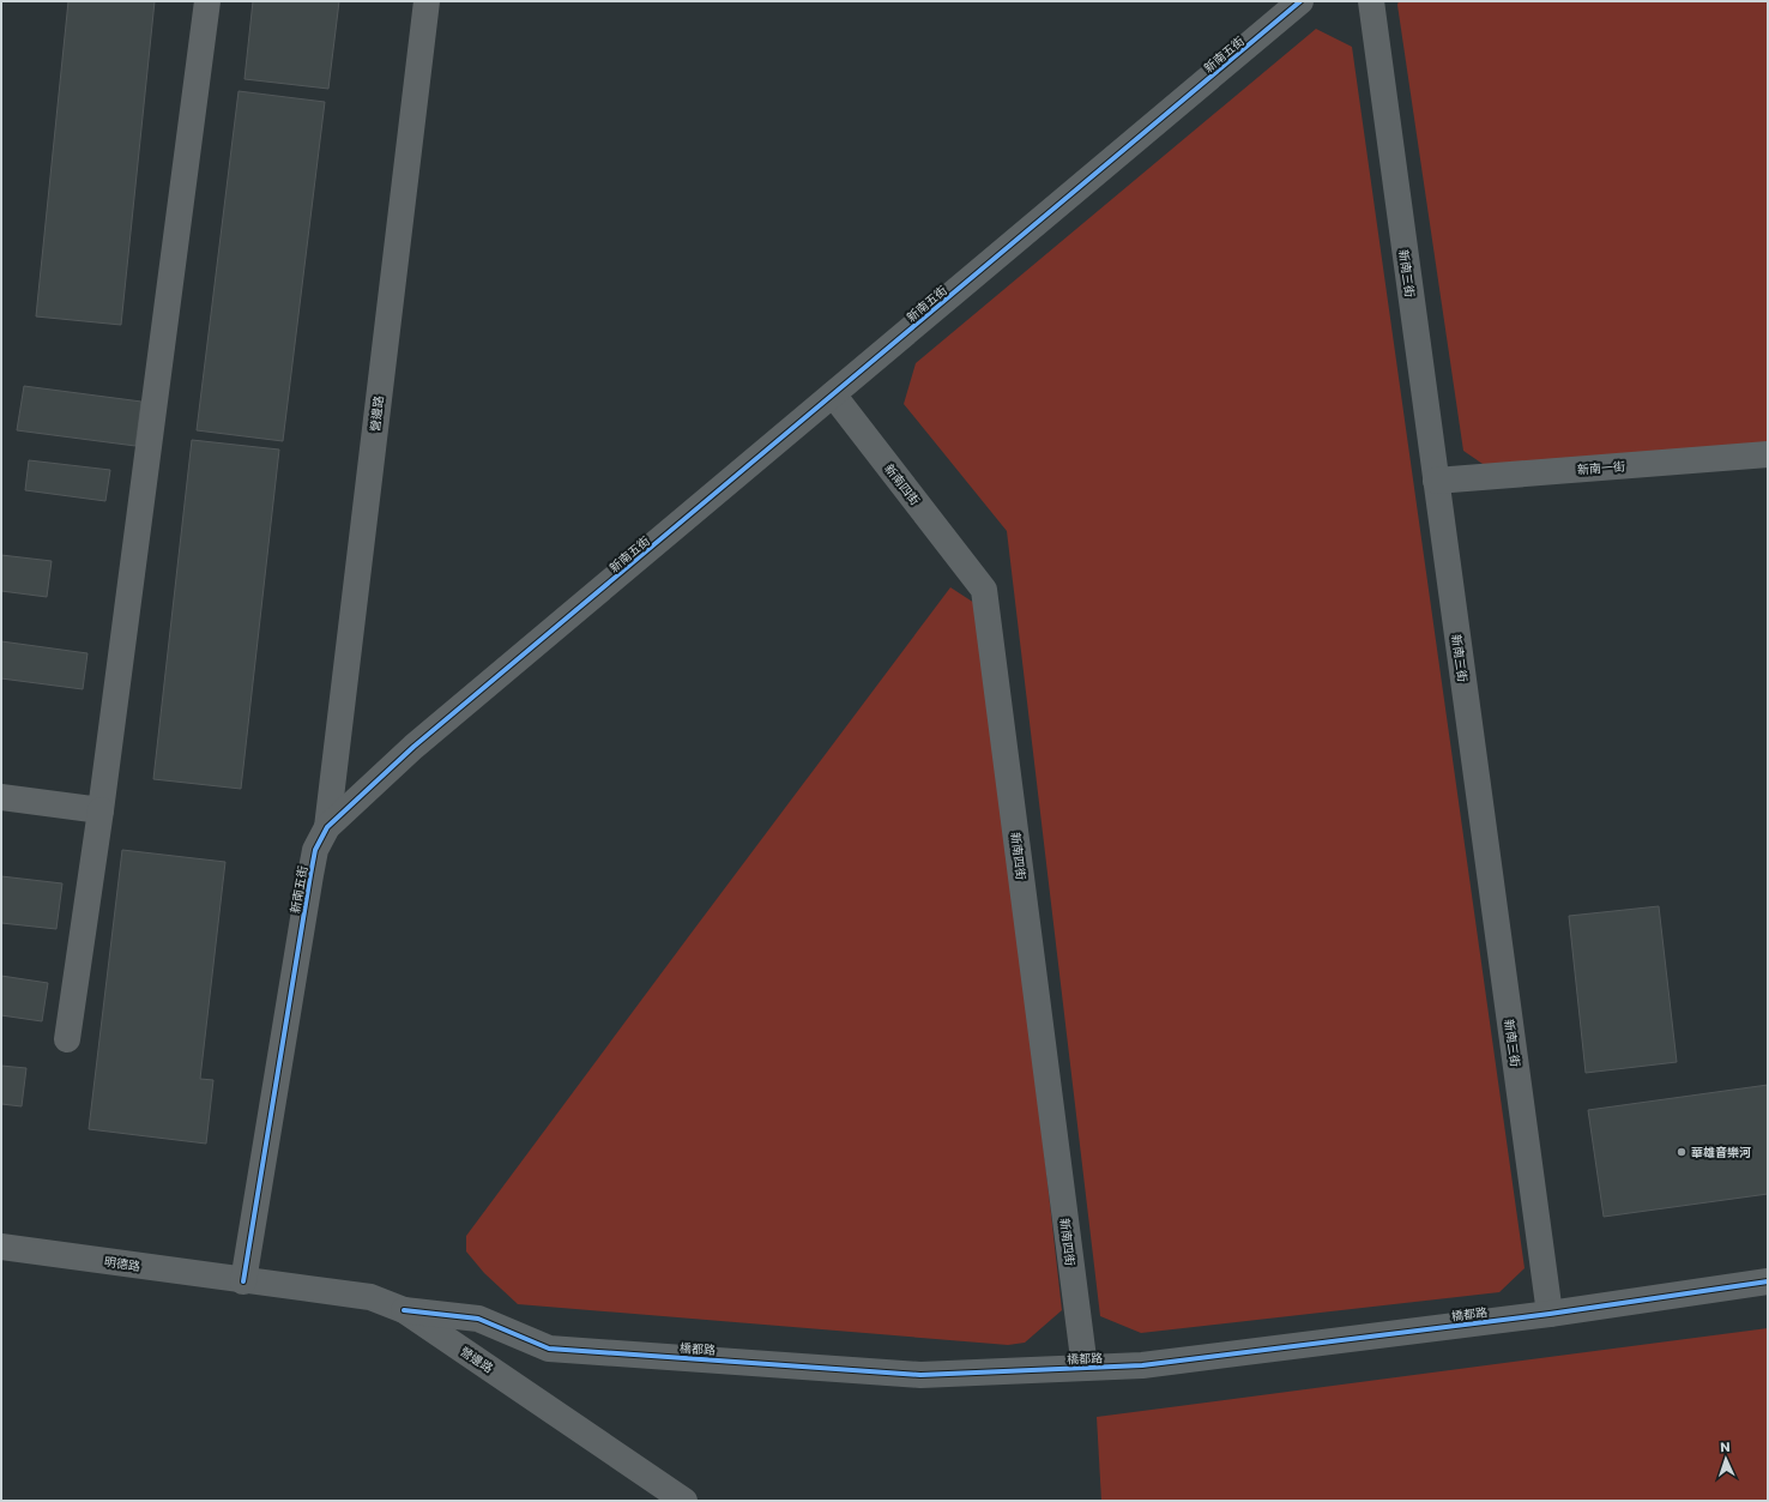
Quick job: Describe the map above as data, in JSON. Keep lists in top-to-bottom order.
{
  "streets": {
    "street": [
      "新南五街",
      "新南三街",
      "營邊路",
      "新南一街",
      "新南四街",
      "明德路",
      "橋都路"
    ]
  },
  "crossings": [
    ["新南五街", "營邊路"],
    ["新南五街", "新南四街"],
    ["新南五街", "明德路"],
    ["新南三街", "新南一街"],
    ["新南三街", "橋都路"],
    ["營邊路", "明德路"],
    ["營邊路", "橋都路"],
    ["新南四街", "橋都路"]
  ],
  "places": ["華雄音樂河"],
  "north": "top"
}
